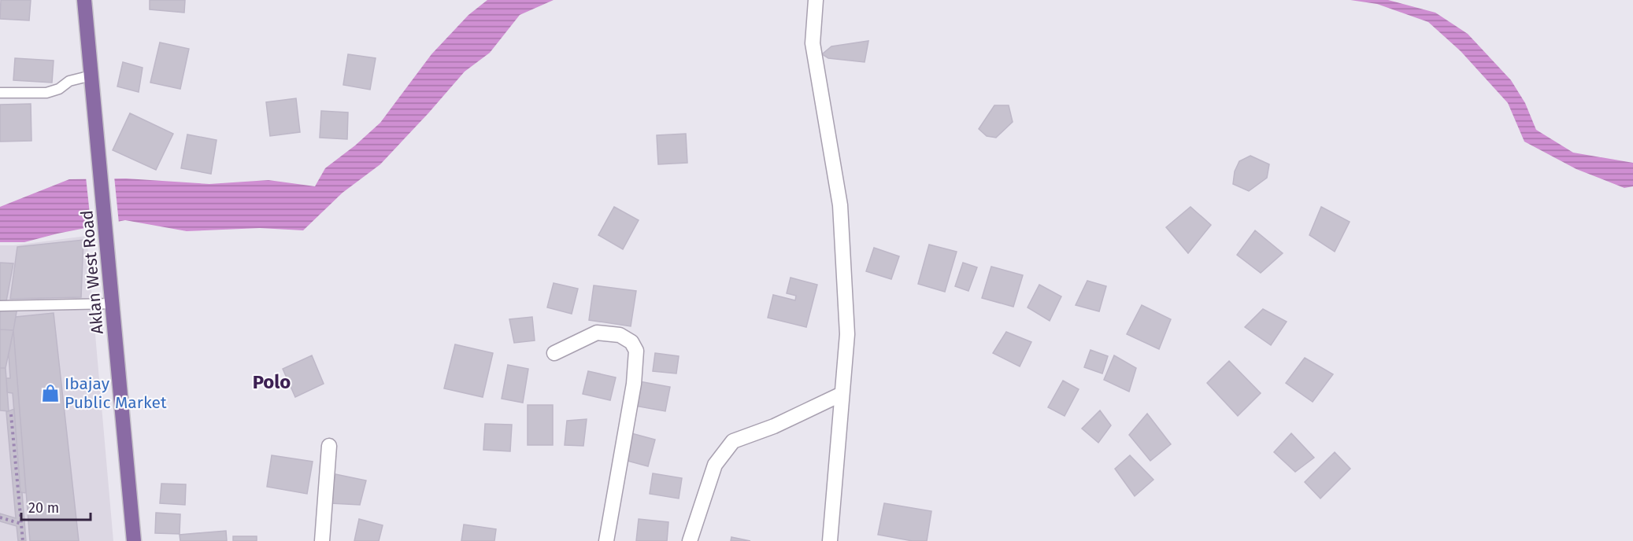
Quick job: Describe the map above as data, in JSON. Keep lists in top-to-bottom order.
{
  "streets": {
    "main road": ["Aklan West Road"]
  },
  "districts": ["Polo"],
  "places": {
    "shop": ["Ibajay Public Market"]
  },
  "scale_bar": "20 m"
}
